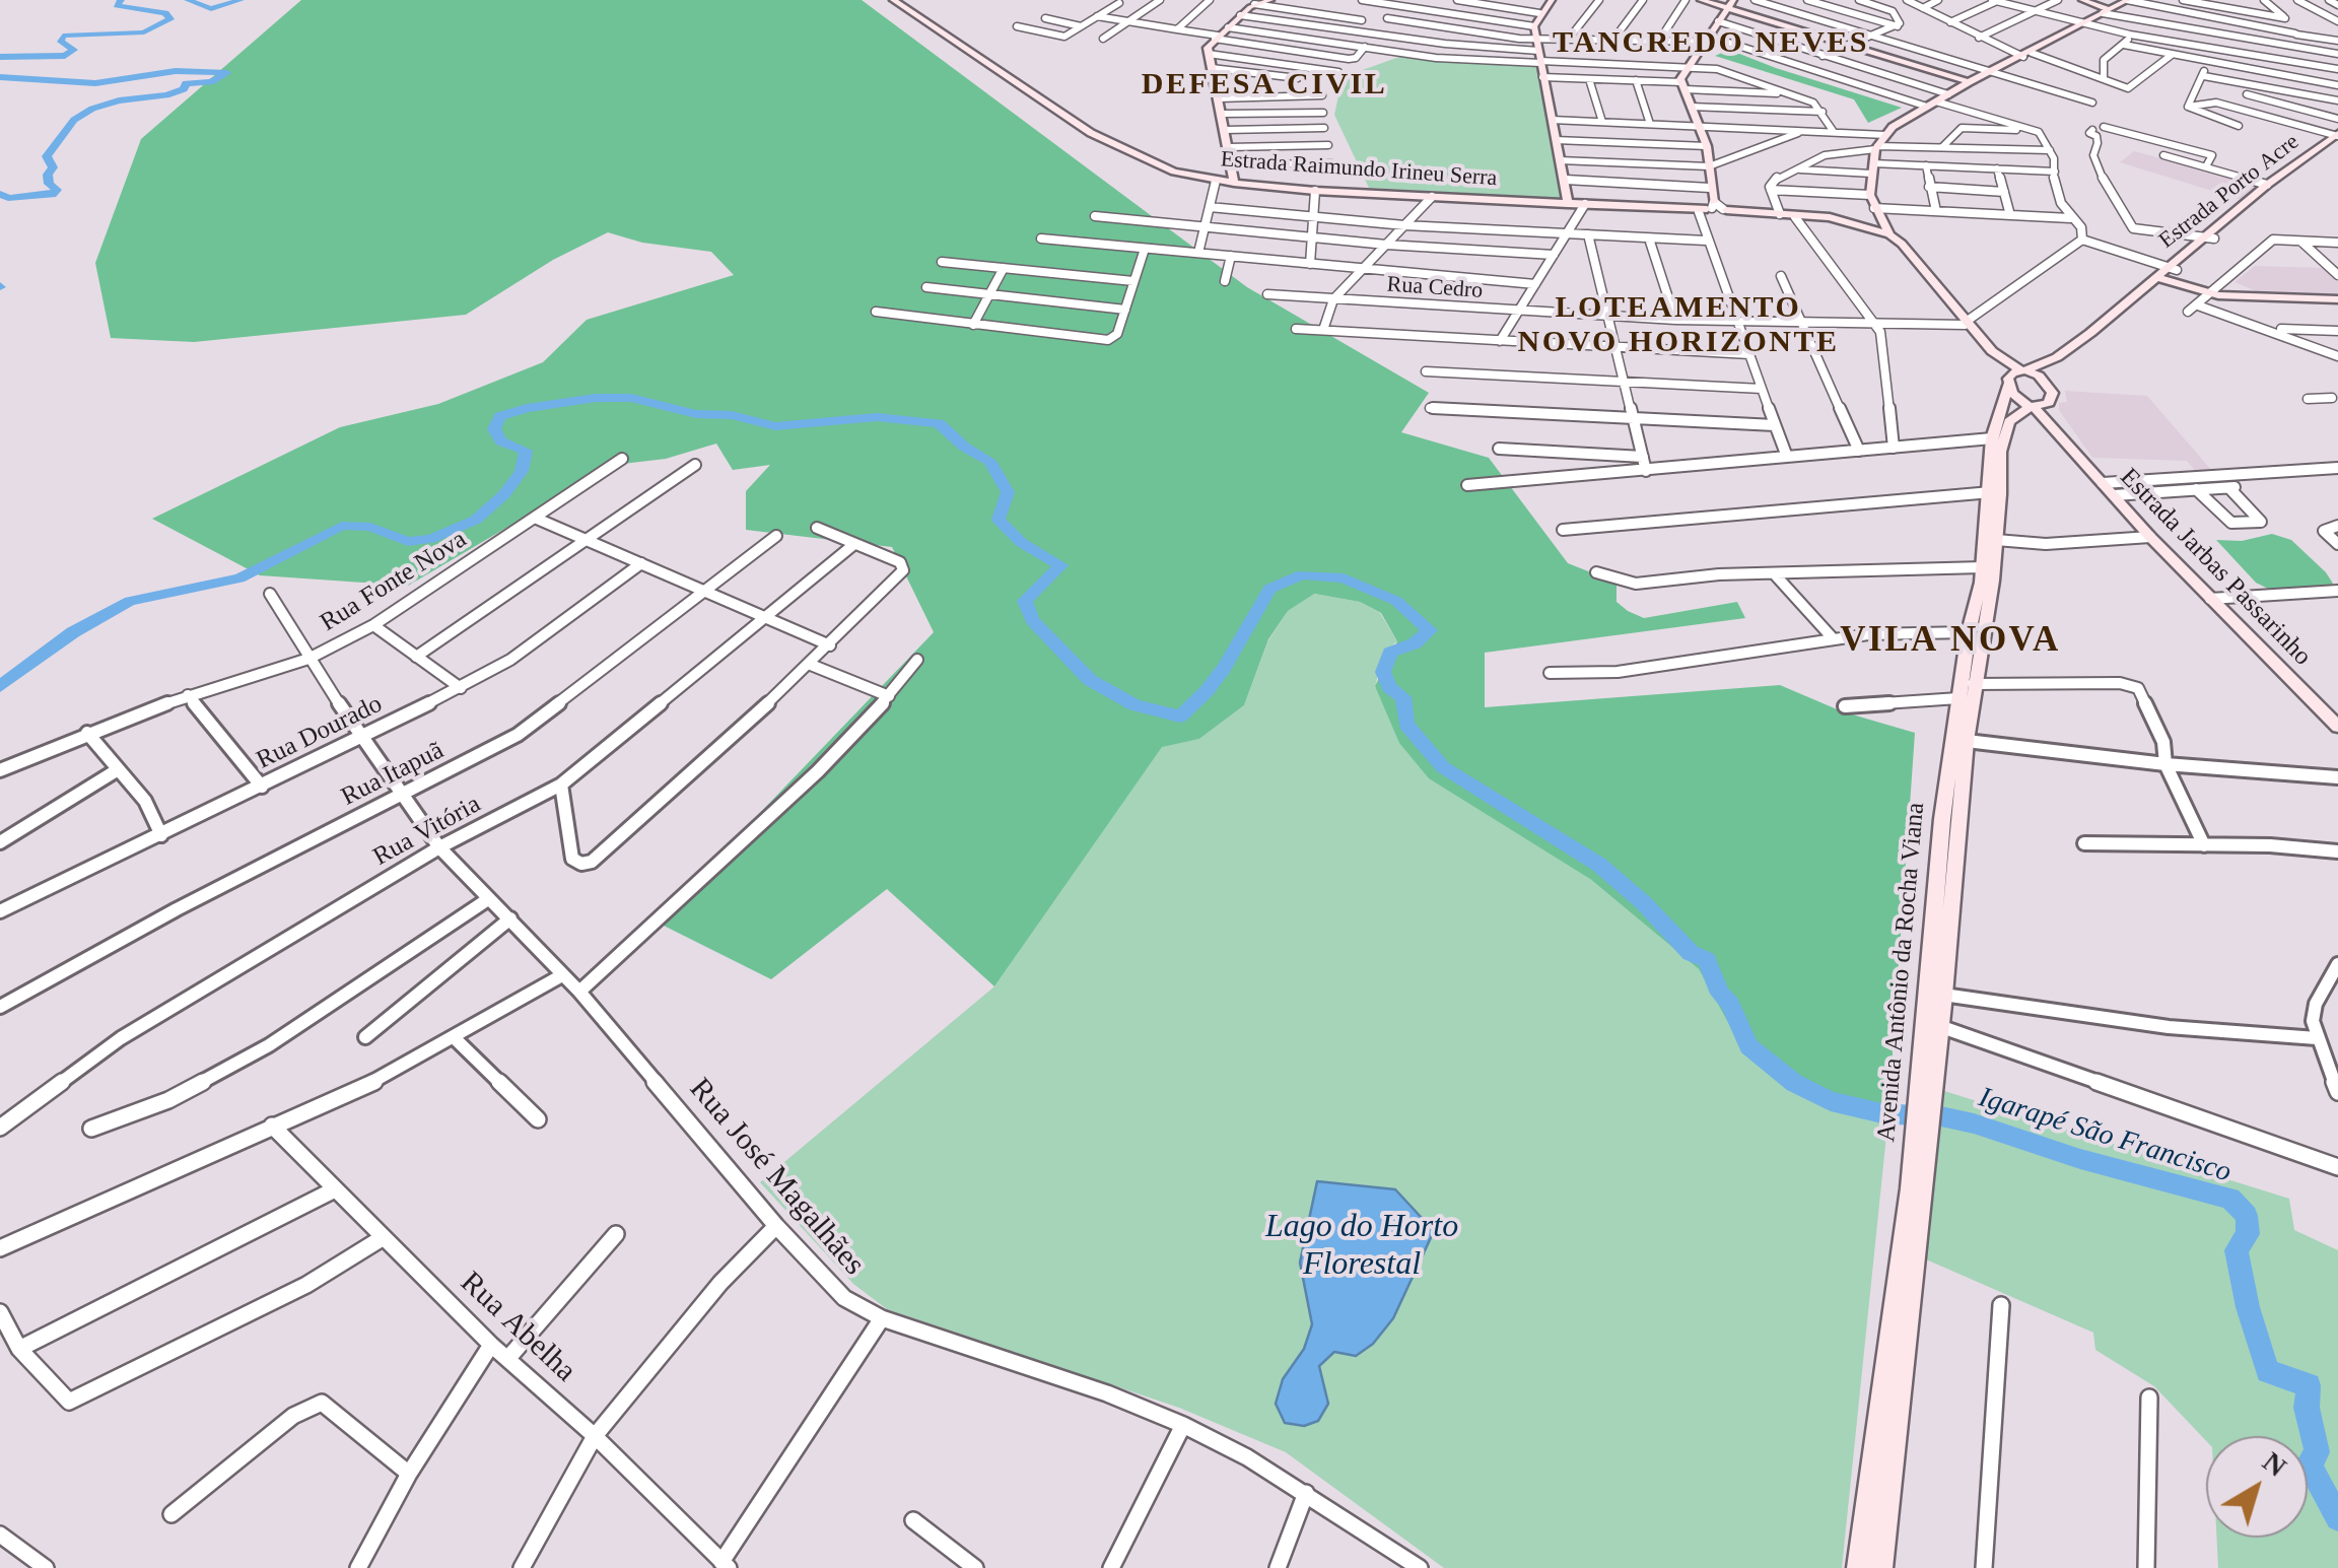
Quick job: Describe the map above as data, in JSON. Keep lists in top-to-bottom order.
{
  "streets": {
    "street": [
      "Estrada Raimundo Irineu Serra",
      "Estrada Porto Acre",
      "Rua Cedro",
      "Estrada Jarbas Passarinho",
      "Rua Fonte Nova",
      "Rua Dourado",
      "Rua Itapuã",
      "Rua Vitória",
      "Avenida Antônio da Rocha Viana",
      "Rua José Magalhães",
      "Rua Abelha"
    ]
  },
  "crossings": [
    ["Estrada Raimundo Irineu Serra", "Estrada Porto Acre"],
    ["Estrada Raimundo Irineu Serra", "Rua Cedro"],
    ["Estrada Raimundo Irineu Serra", "Estrada Jarbas Passarinho"],
    ["Estrada Raimundo Irineu Serra", "Avenida Antônio da Rocha Viana"],
    ["Estrada Porto Acre", "Estrada Jarbas Passarinho"],
    ["Estrada Porto Acre", "Avenida Antônio da Rocha Viana"],
    ["Estrada Jarbas Passarinho", "Avenida Antônio da Rocha Viana"],
    ["Rua Fonte Nova", "Rua José Magalhães"],
    ["Rua Dourado", "Rua José Magalhães"],
    ["Rua Itapuã", "Rua José Magalhães"],
    ["Rua Vitória", "Rua José Magalhães"]
  ],
  "districts": [
    "TANCREDO NEVES",
    "DEFESA CIVIL",
    "LOTEAMENTO NOVO HORIZONTE",
    "VILA NOVA"
  ],
  "water": ["Igarapé São Francisco", "Lago do Horto Florestal"],
  "north": "top right"
}
